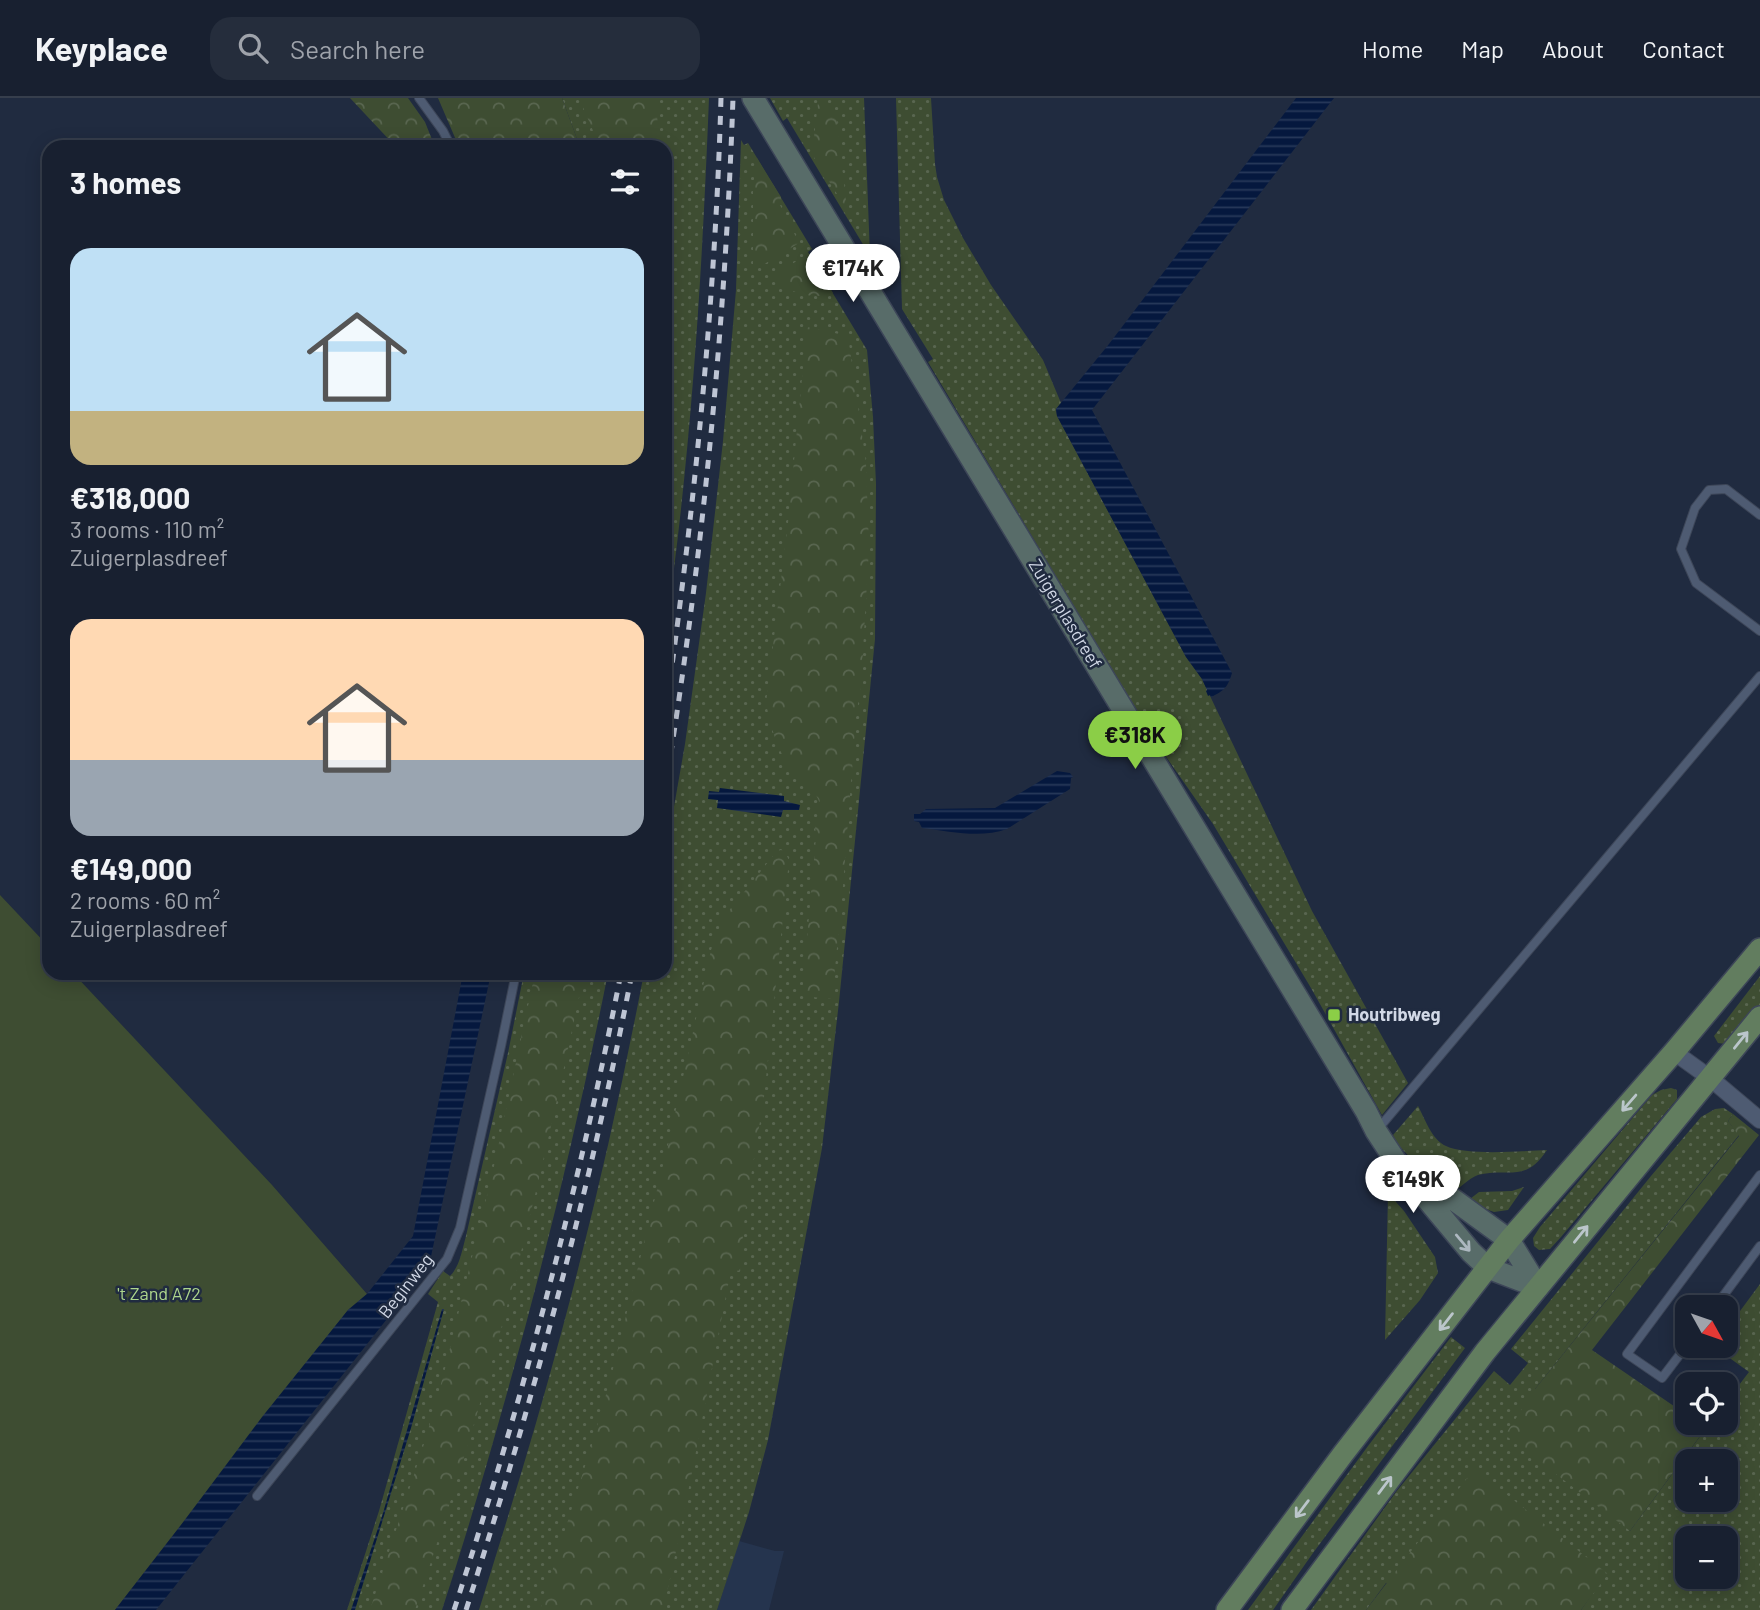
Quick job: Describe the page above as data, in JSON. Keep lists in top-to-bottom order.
{
  "streets": {
    "main road": ["Zuigerplasdreef"],
    "lane": ["Beginweg"]
  },
  "parks": ["'t Zand A72"],
  "places": {
    "transit": ["Houtribweg"]
  },
  "north": "bottom right",
  "page": {
    "header": "Keyplace",
    "search": "Search here",
    "nav": [
      "Home",
      "Map",
      "About",
      "Contact"
    ],
    "heading": "3 homes",
    "list": [
      {
        "name": "€318,000",
        "note": "3 rooms · 110 m² · Zuigerplasdreef"
      },
      {
        "name": "€149,000",
        "note": "2 rooms · 60 m² · Zuigerplasdreef"
      }
    ],
    "price": ["€174K", "€318K", "€149K"],
    "map_buttons": ["+", "−"]
  }
}
